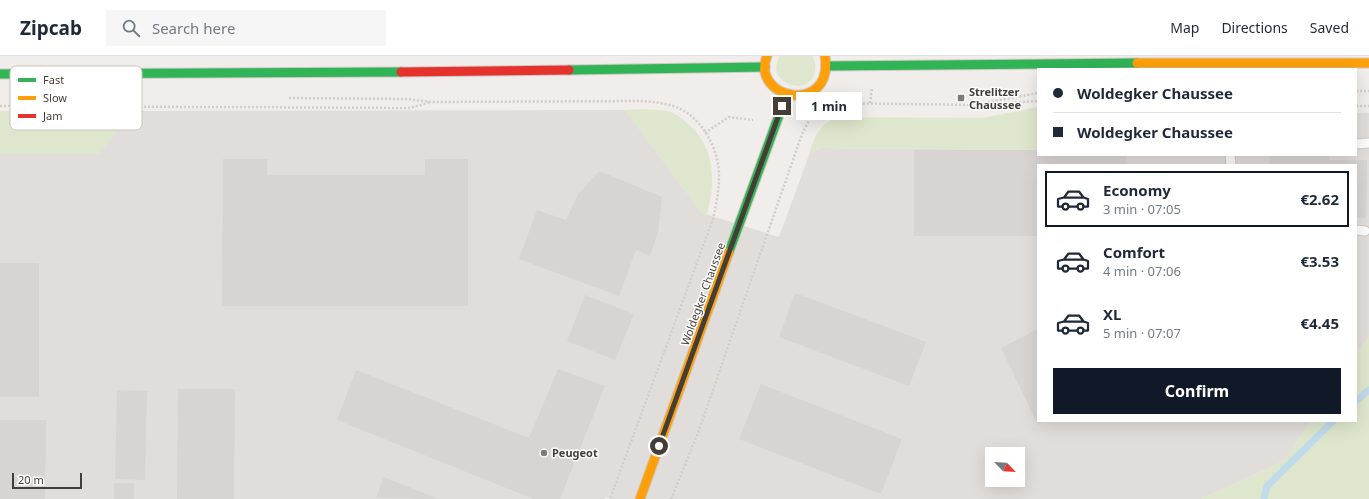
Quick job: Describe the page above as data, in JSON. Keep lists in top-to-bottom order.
{
  "streets": {
    "main road": ["Woldegker Chaussee"]
  },
  "places": {
    "transit": ["Strelitzer Chaussee"],
    "other": ["Peugeot"]
  },
  "legend": ["Fast", "Slow", "Jam"],
  "scale_bar": "20 m",
  "north": "bottom right",
  "page": {
    "header": "Zipcab",
    "search": "Search here",
    "nav": ["Map", "Directions", "Saved"],
    "banner": ["Woldegker Chaussee", "Woldegker Chaussee"],
    "bubble": "1 min",
    "list": [
      {
        "name": "Economy",
        "note": "3 min · 07:05",
        "value": "€2.62"
      },
      {
        "name": "Comfort",
        "note": "4 min · 07:06",
        "value": "€3.53"
      },
      {
        "name": "XL",
        "note": "5 min · 07:07",
        "value": "€4.45"
      }
    ],
    "buttons": "Confirm",
    "scale": "20 m"
  }
}
